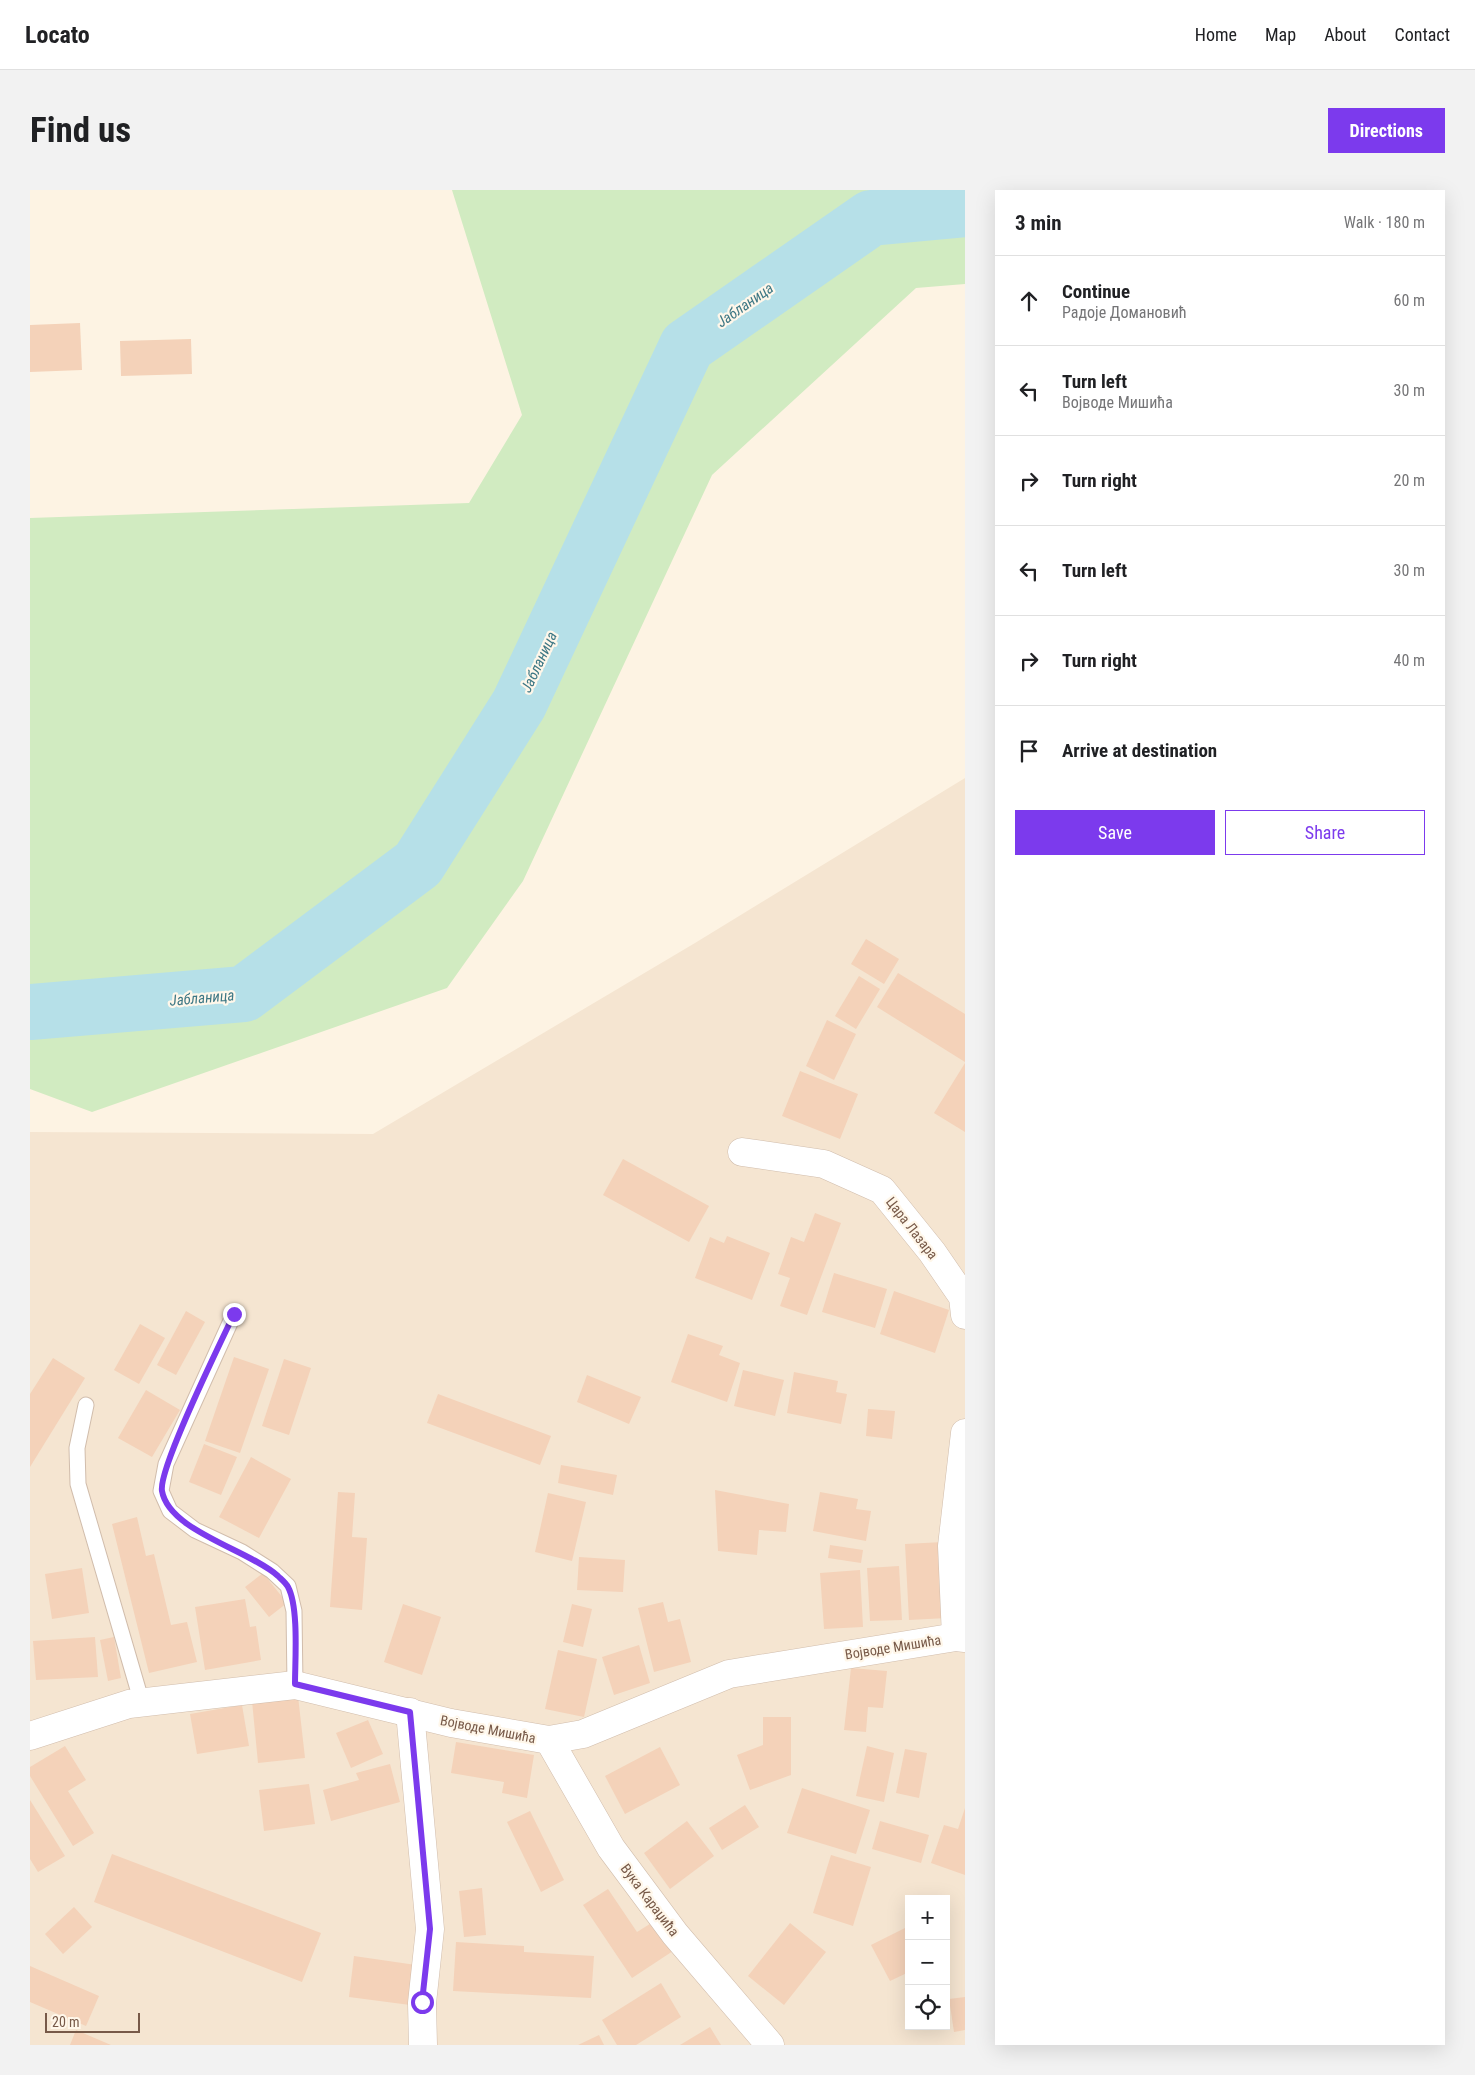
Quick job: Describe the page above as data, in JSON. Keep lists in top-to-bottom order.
{
  "streets": {
    "street": ["Цара Лазара", "Војводе Мишића", "Вука Караџића"]
  },
  "crossings": [
    ["Војводе Мишића", "Вука Караџића"]
  ],
  "water": ["Јабланица"],
  "scale_bar": "20 m",
  "page": {
    "header": "Locato",
    "nav": [
      "Home",
      "Map",
      "About",
      "Contact"
    ],
    "buttons": [
      "Directions",
      ["Save", "Share"]
    ],
    "title": "Find us",
    "heading": ["3 min", "Walk · 180 m"],
    "list": [
      ["Continue", "Радоје Домановић", "60 m"],
      ["Turn left", "Војводе Мишића", "30 m"],
      ["Turn right", "20 m"],
      ["Turn left", "30 m"],
      ["Turn right", "40 m"],
      "Arrive at destination"
    ],
    "map_buttons": ["+", "−"],
    "scale": "20 m"
  }
}
